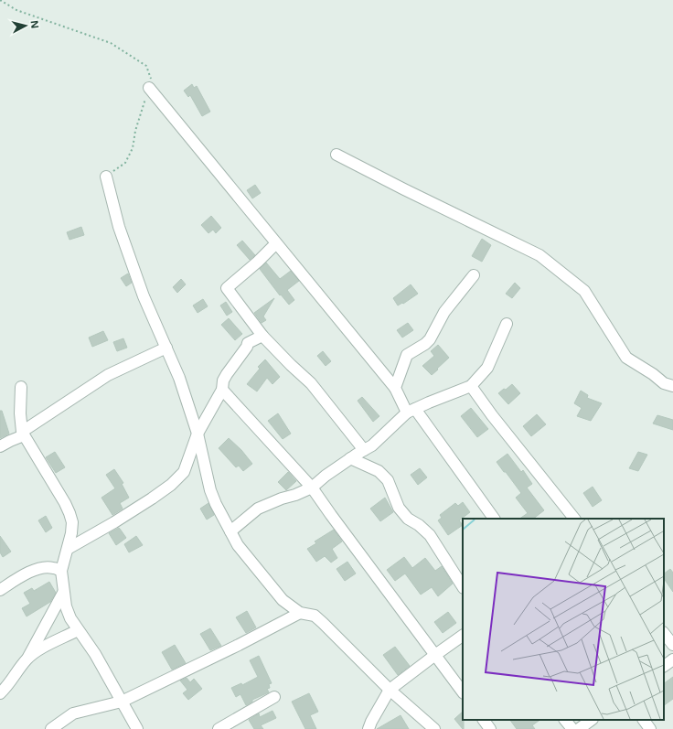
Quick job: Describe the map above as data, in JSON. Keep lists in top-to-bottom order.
{
  "north": "right"
}
